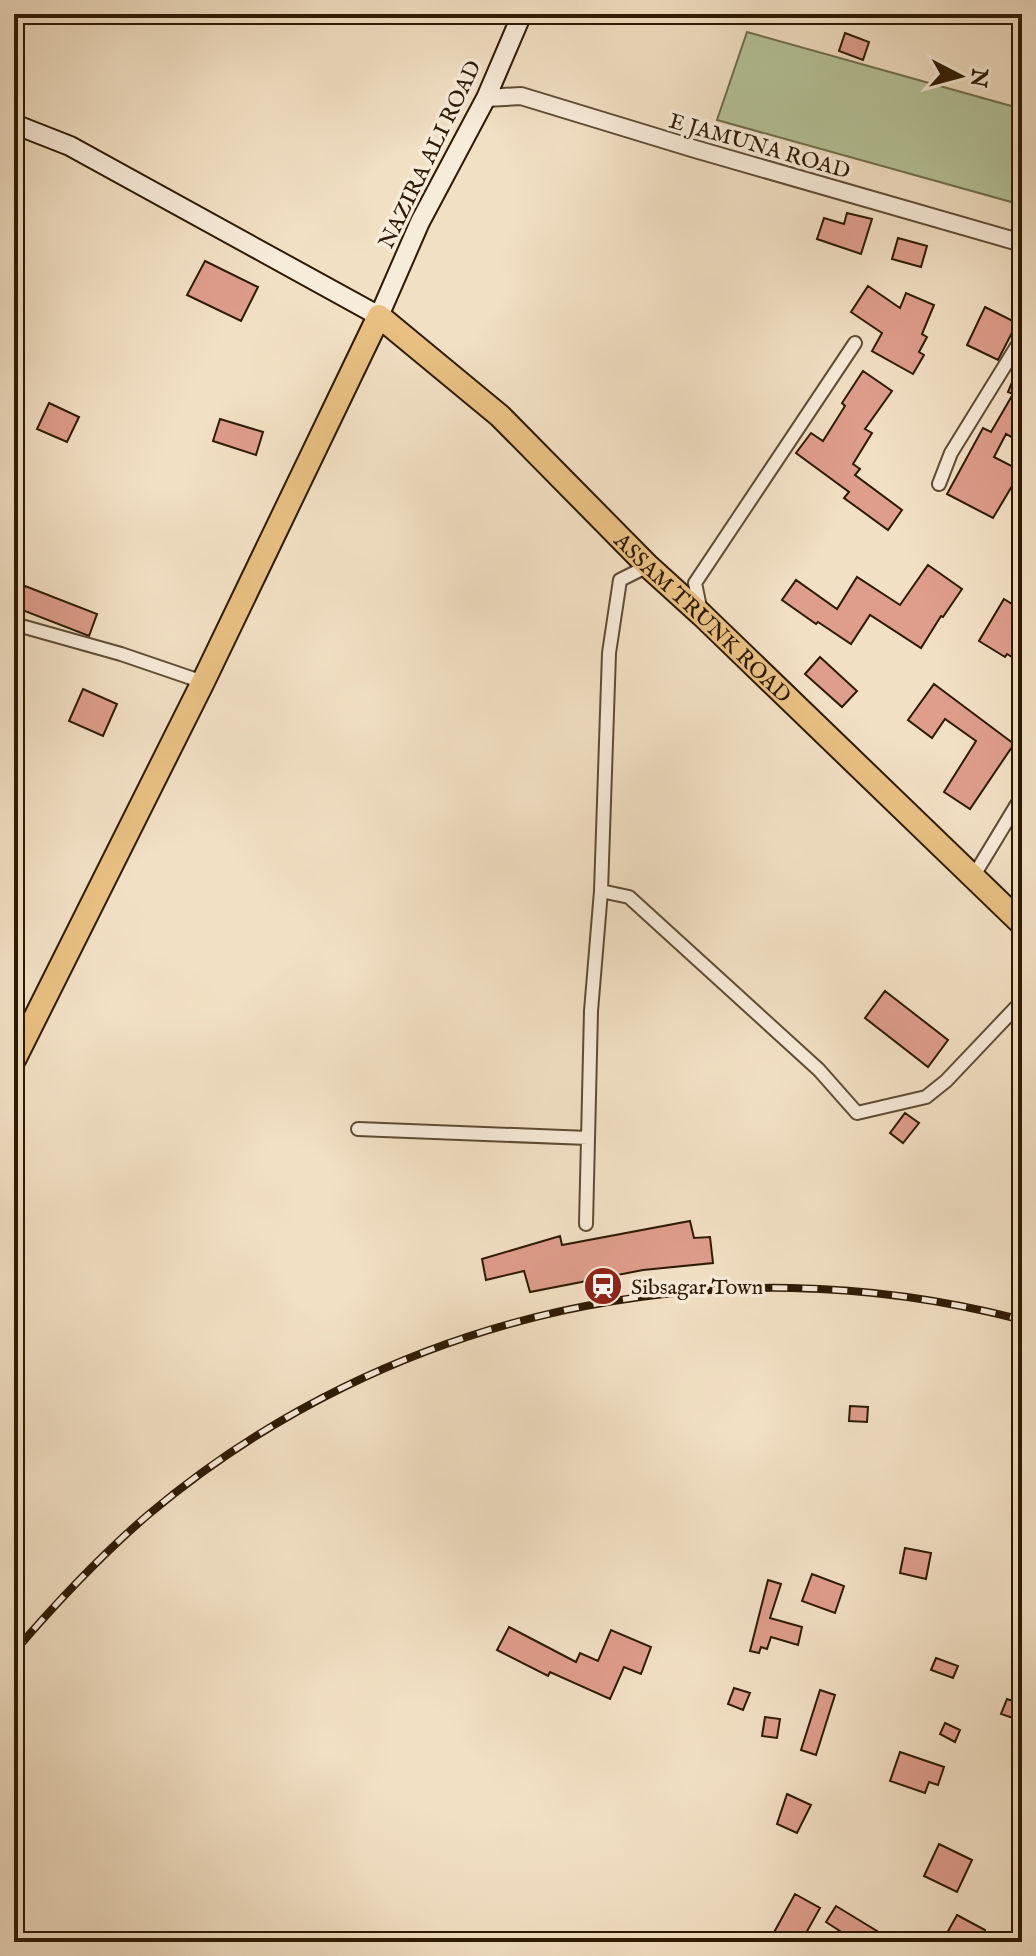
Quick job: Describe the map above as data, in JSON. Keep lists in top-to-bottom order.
{
  "streets": {
    "highway": ["ASSAM TRUNK ROAD"],
    "main road": ["NAZIRA ALI ROAD"],
    "street": ["E JAMUNA ROAD"]
  },
  "crossings": [
    ["E JAMUNA ROAD", "NAZIRA ALI ROAD"],
    ["NAZIRA ALI ROAD", "ASSAM TRUNK ROAD"]
  ],
  "places": {
    "station": ["Sibsagar Town"]
  },
  "north": "right"
}
